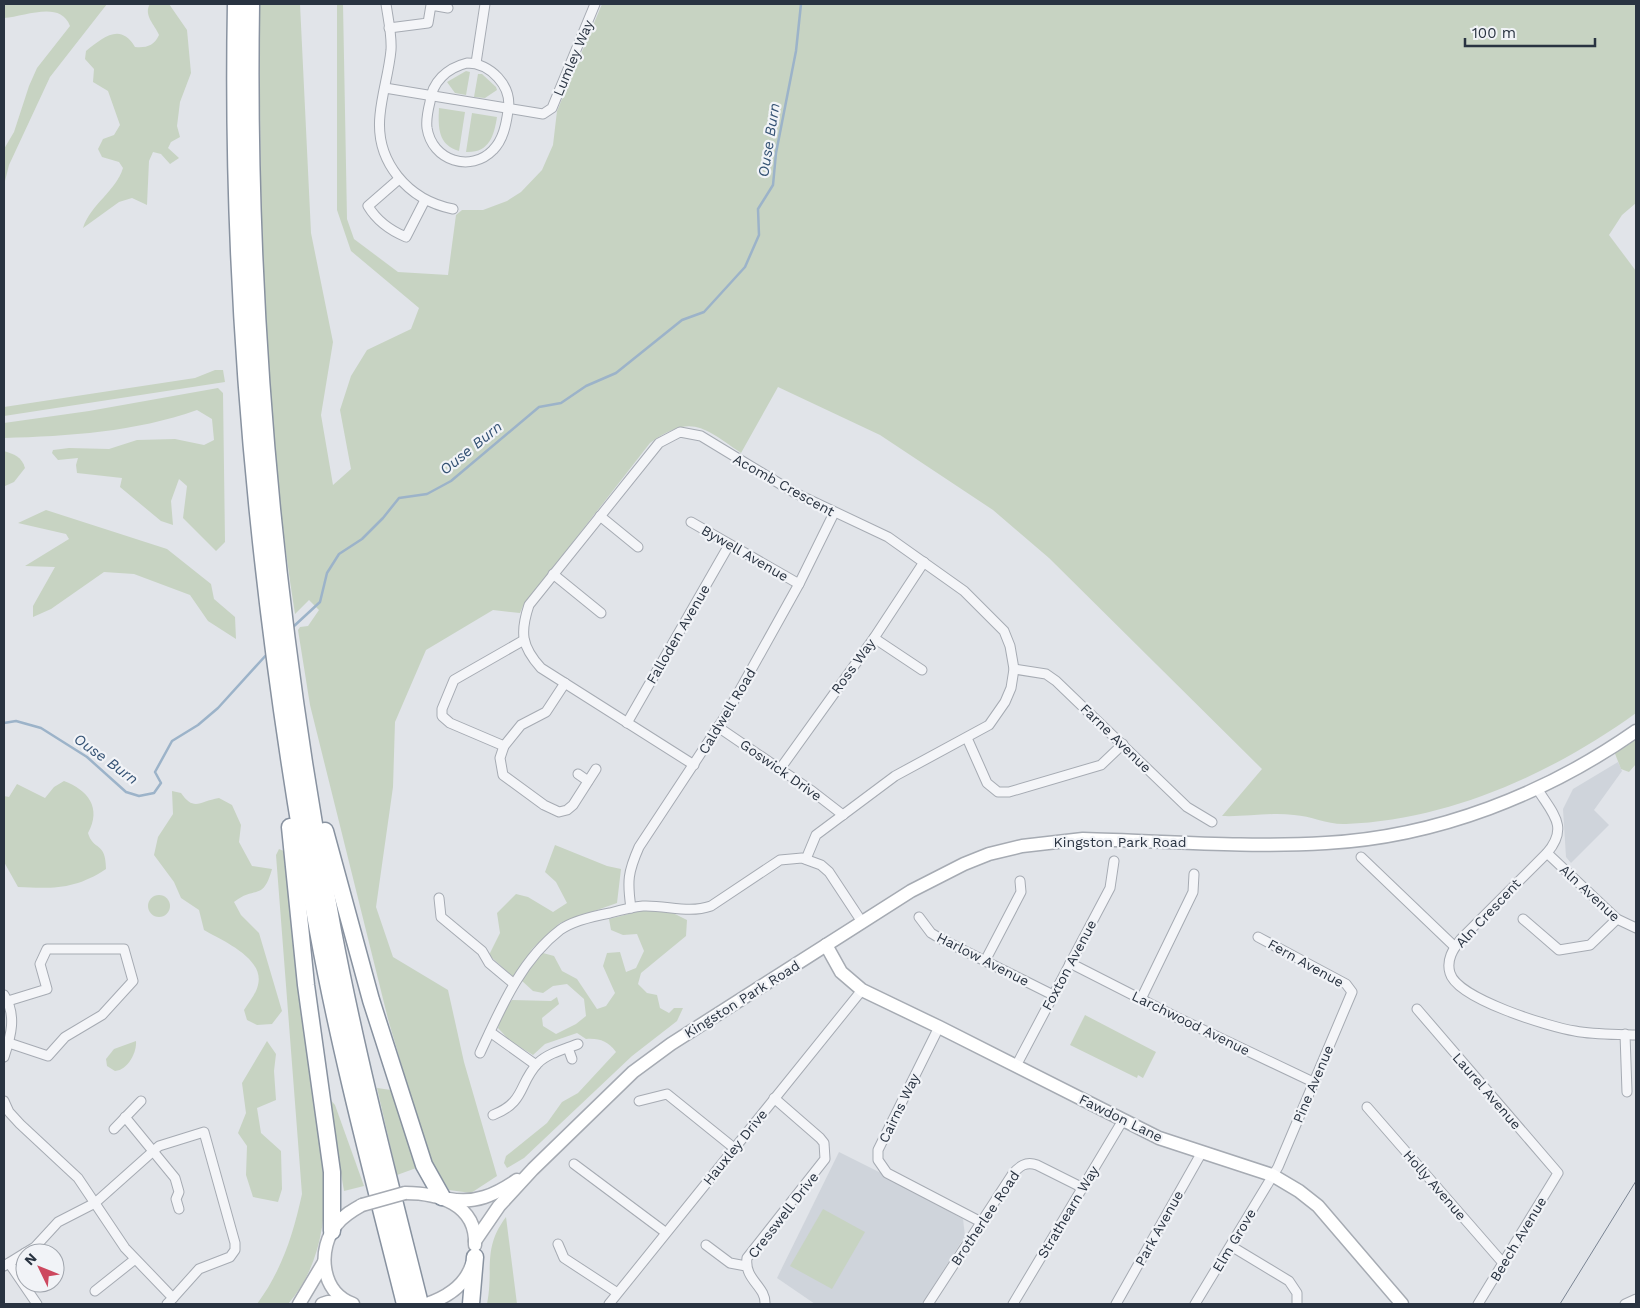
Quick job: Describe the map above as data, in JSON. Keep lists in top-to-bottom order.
{
  "streets": {
    "street": [
      "Lumley Way",
      "Acomb Crescent",
      "Bywell Avenue",
      "Falloden Avenue",
      "Ross Way",
      "Caldwell Road",
      "Farne Avenue",
      "Goswick Drive",
      "Kingston Park Road",
      "Aln Avenue",
      "Aln Crescent",
      "Harlow Avenue",
      "Fern Avenue",
      "Foxton Avenue",
      "Larchwood Avenue",
      "Pine Avenue",
      "Laurel Avenue",
      "Cairns Way",
      "Fawdon Lane",
      "Hauxley Drive",
      "Holly Avenue",
      "Strathearn Way",
      "Cresswell Drive",
      "Brotherlee Road",
      "Park Avenue",
      "Beech Avenue",
      "Elm Grove"
    ]
  },
  "crossings": [
    ["Acomb Crescent", "Ross Way"],
    ["Acomb Crescent", "Caldwell Road"],
    ["Acomb Crescent", "Farne Avenue"],
    ["Acomb Crescent", "Goswick Drive"],
    ["Bywell Avenue", "Falloden Avenue"],
    ["Bywell Avenue", "Caldwell Road"],
    ["Ross Way", "Goswick Drive"],
    ["Caldwell Road", "Goswick Drive"],
    ["Kingston Park Road", "Aln Crescent"],
    ["Kingston Park Road", "Fawdon Lane"],
    ["Aln Avenue", "Aln Crescent"],
    ["Harlow Avenue", "Foxton Avenue"],
    ["Fern Avenue", "Pine Avenue"],
    ["Foxton Avenue", "Larchwood Avenue"],
    ["Foxton Avenue", "Fawdon Lane"],
    ["Larchwood Avenue", "Pine Avenue"],
    ["Pine Avenue", "Fawdon Lane"],
    ["Pine Avenue", "Elm Grove"],
    ["Laurel Avenue", "Beech Avenue"],
    ["Cairns Way", "Fawdon Lane"],
    ["Cairns Way", "Brotherlee Road"],
    ["Fawdon Lane", "Hauxley Drive"],
    ["Fawdon Lane", "Strathearn Way"],
    ["Fawdon Lane", "Park Avenue"],
    ["Fawdon Lane", "Elm Grove"],
    ["Hauxley Drive", "Cresswell Drive"],
    ["Holly Avenue", "Beech Avenue"],
    ["Strathearn Way", "Brotherlee Road"]
  ],
  "water": ["Ouse Burn"],
  "scale_bar": "100 m",
  "north": "top left"
}
